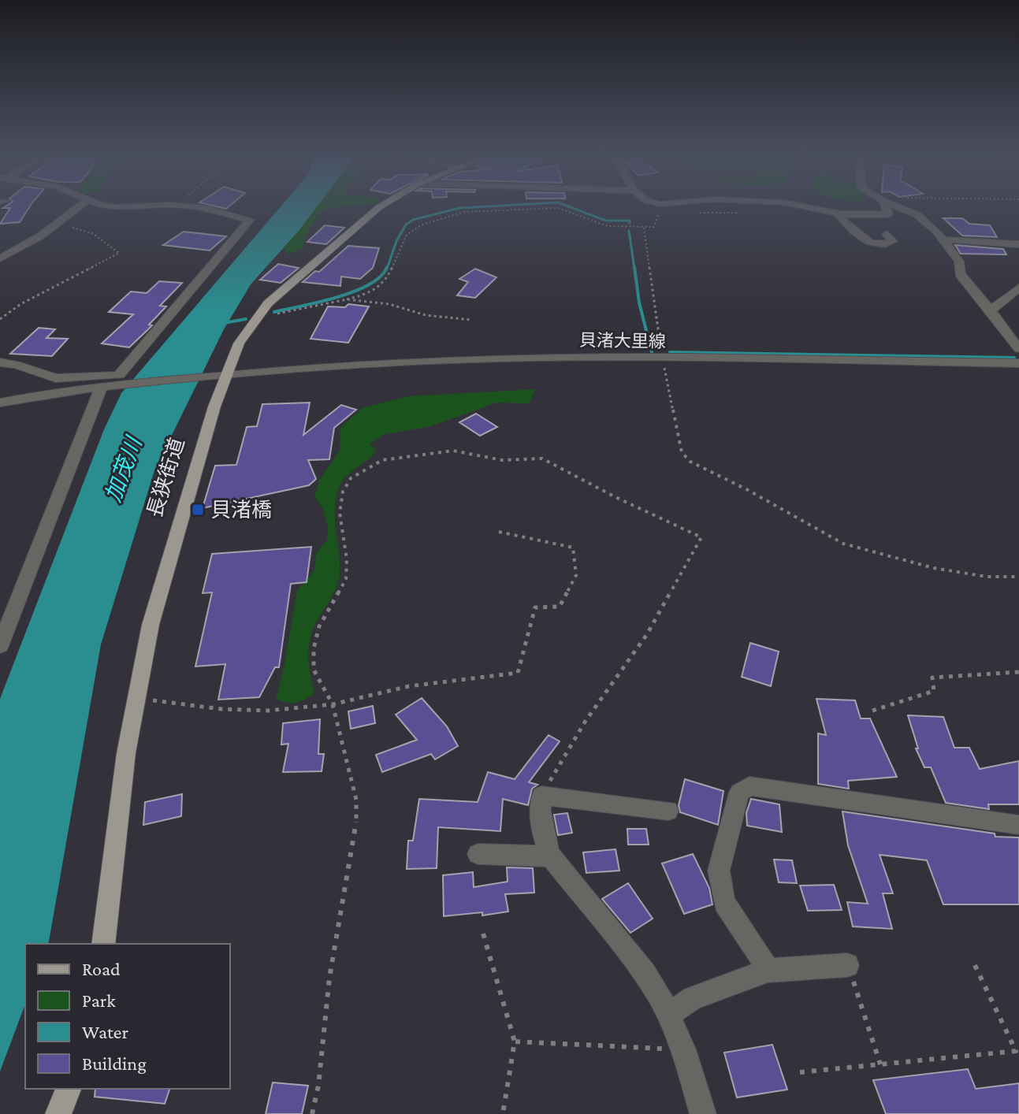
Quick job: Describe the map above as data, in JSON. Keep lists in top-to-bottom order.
{
  "streets": {
    "main road": ["長狭街道"],
    "street": ["貝渚大里線"]
  },
  "crossings": [
    ["貝渚大里線", "長狭街道"]
  ],
  "water": ["加茂川"],
  "places": {
    "transit": ["貝渚橋"]
  },
  "legend": [
    "Road",
    "Park",
    "Water",
    "Building"
  ]
}
